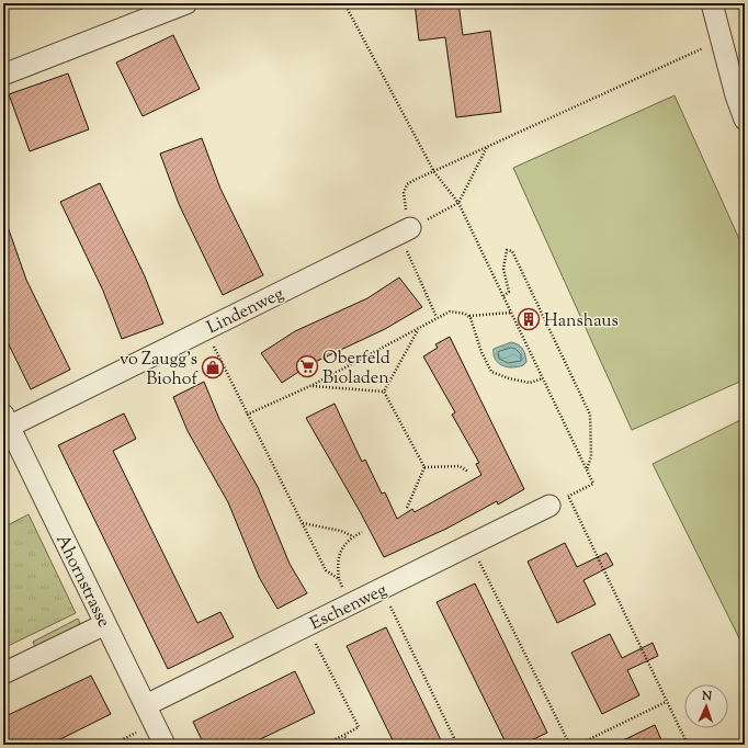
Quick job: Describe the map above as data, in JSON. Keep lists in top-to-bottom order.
{
  "streets": {
    "street": ["Lindenweg", "Ahornstrasse", "Eschenweg"]
  },
  "crossings": [
    ["Lindenweg", "Ahornstrasse"],
    ["Ahornstrasse", "Eschenweg"]
  ],
  "places": {
    "building": ["Hanshaus"],
    "supermarket": ["Oberfeld Bioladen"],
    "shop": ["vo Zaugg’s Biohof"]
  },
  "north": "top"
}
